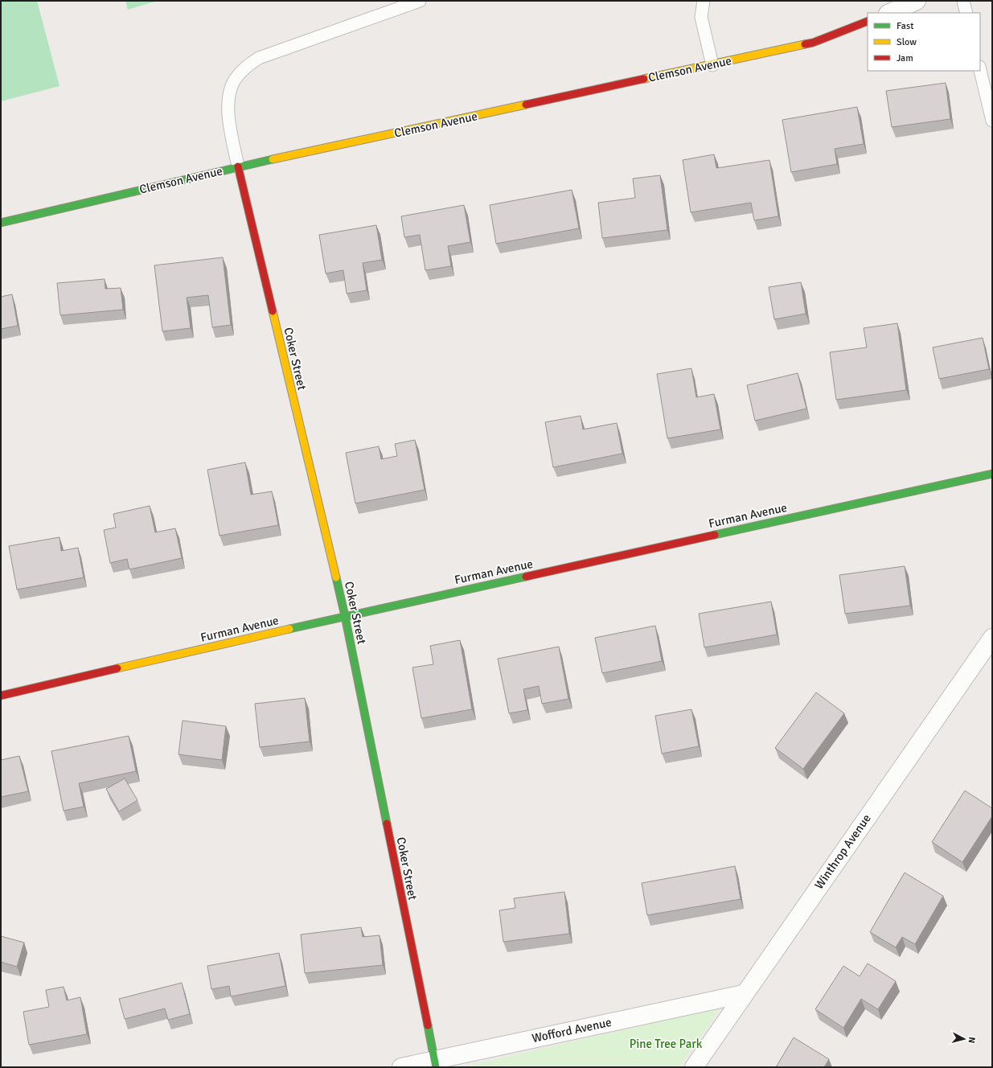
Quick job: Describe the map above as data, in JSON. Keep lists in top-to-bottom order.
{
  "streets": {
    "street": [
      "Clemson Avenue",
      "Coker Street",
      "Furman Avenue",
      "Winthrop Avenue",
      "Wofford Avenue"
    ]
  },
  "crossings": [
    ["Clemson Avenue", "Coker Street"],
    ["Coker Street", "Furman Avenue"],
    ["Coker Street", "Wofford Avenue"],
    ["Winthrop Avenue", "Wofford Avenue"]
  ],
  "parks": ["Pine Tree Park"],
  "legend": ["Fast", "Slow", "Jam"],
  "north": "right"
}
